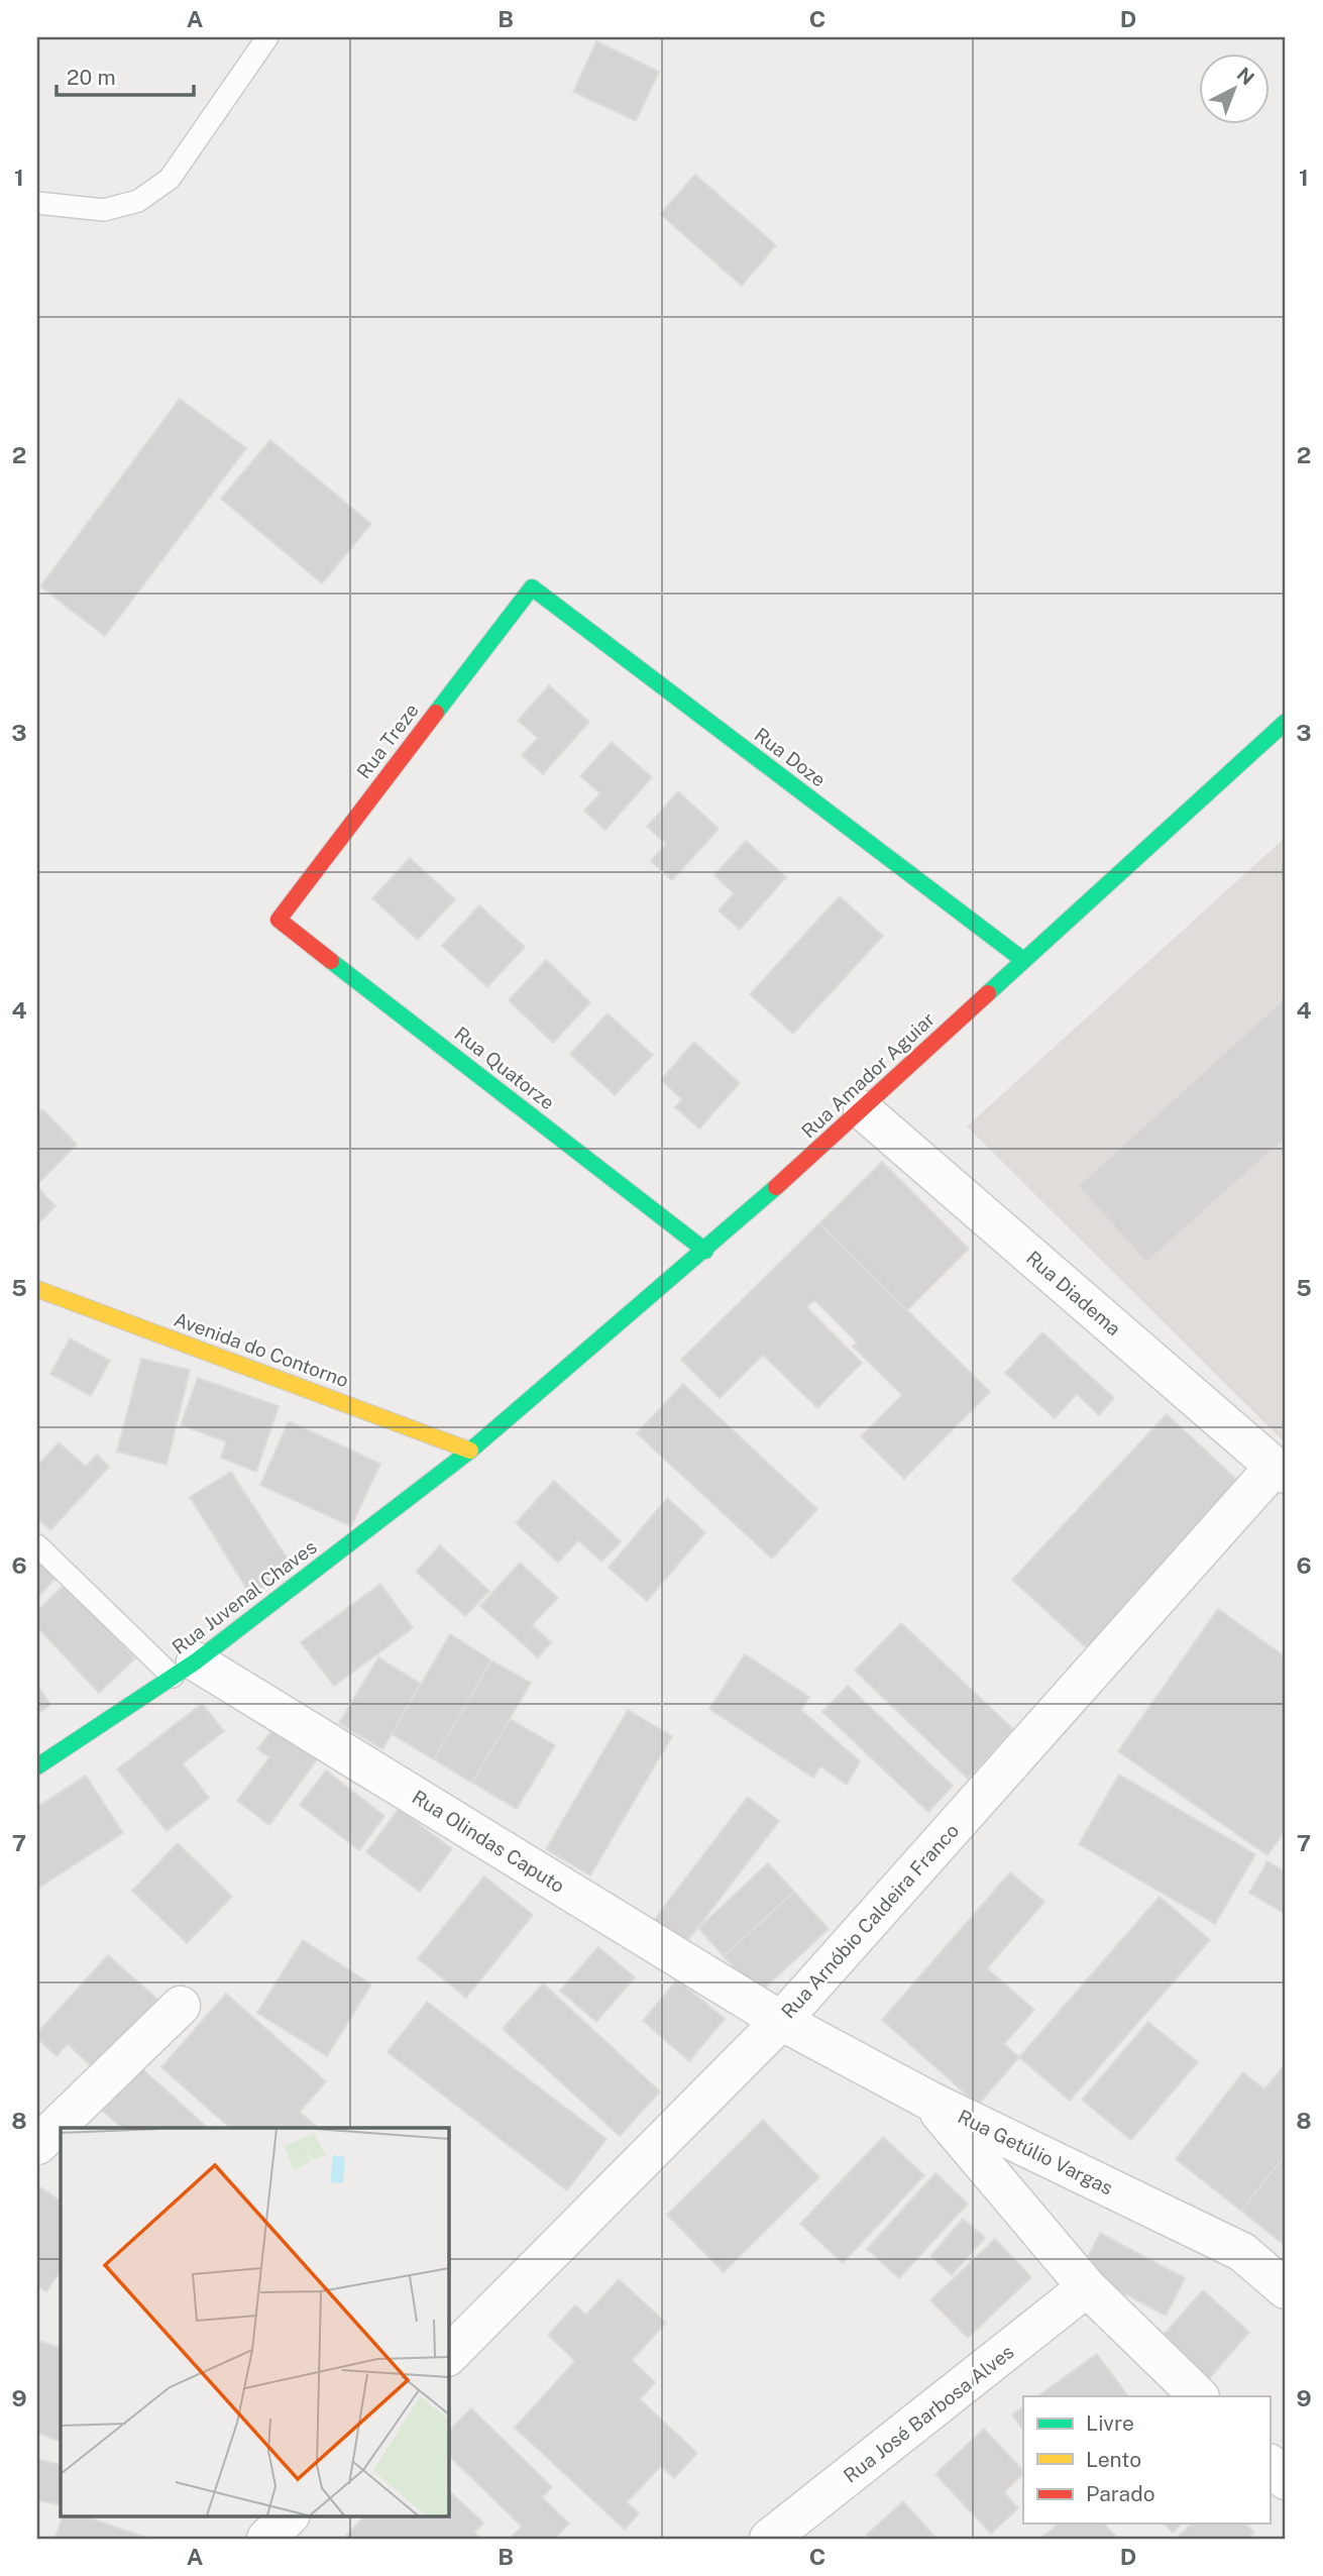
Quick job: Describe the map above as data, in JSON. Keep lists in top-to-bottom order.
{
  "streets": {
    "street": [
      "Rua Treze",
      "Rua Doze",
      "Rua Quatorze",
      "Rua Amador Aguiar",
      "Rua Diadema",
      "Avenida do Contorno",
      "Rua Juvenal Chaves",
      "Rua Olindas Caputo",
      "Rua Arnóbio Caldeira Franco",
      "Rua Getúlio Vargas",
      "Rua José Barbosa Alves"
    ]
  },
  "crossings": [
    ["Rua Treze", "Rua Doze"],
    ["Rua Treze", "Rua Quatorze"],
    ["Rua Doze", "Rua Amador Aguiar"],
    ["Rua Quatorze", "Rua Amador Aguiar"],
    ["Rua Amador Aguiar", "Rua Diadema"],
    ["Rua Amador Aguiar", "Avenida do Contorno"],
    ["Rua Amador Aguiar", "Rua Juvenal Chaves"],
    ["Rua Diadema", "Rua Arnóbio Caldeira Franco"],
    ["Avenida do Contorno", "Rua Juvenal Chaves"],
    ["Rua Juvenal Chaves", "Rua Olindas Caputo"],
    ["Rua Olindas Caputo", "Rua Arnóbio Caldeira Franco"],
    ["Rua Olindas Caputo", "Rua Getúlio Vargas"],
    ["Rua Arnóbio Caldeira Franco", "Rua Getúlio Vargas"]
  ],
  "legend": ["Livre", "Lento", "Parado"],
  "scale_bar": "20 m",
  "north": "top right",
  "grid": {
    "columns": [
      "A",
      "B",
      "C",
      "D"
    ],
    "rows": [
      "1",
      "2",
      "3",
      "4",
      "5",
      "6",
      "7",
      "8",
      "9"
    ]
  }
}
